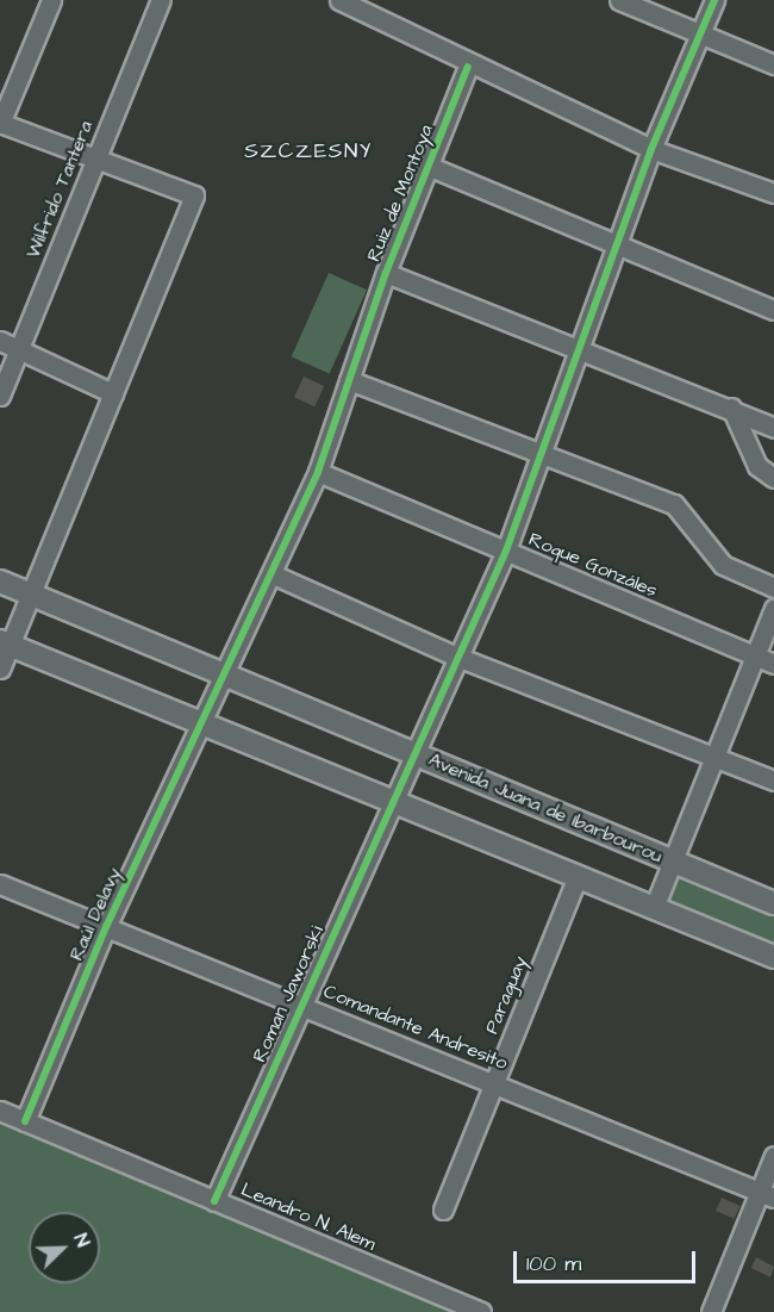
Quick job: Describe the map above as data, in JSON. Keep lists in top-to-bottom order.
{
  "streets": {
    "main road": ["Avenida Juana de Ibarbourou"],
    "street": [
      "Wilfrido Tantera",
      "Ruiz de Montoya",
      "Roque Gonzáles",
      "Raúl Delavy",
      "Roman Jaworski",
      "Paraguay",
      "Comandante Andresito",
      "Leandro N. Alem"
    ]
  },
  "crossings": [
    ["Ruiz de Montoya", "Roque Gonzáles"],
    ["Ruiz de Montoya", "Raúl Delavy"],
    ["Ruiz de Montoya", "Roman Jaworski"],
    ["Roque Gonzáles", "Roman Jaworski"],
    ["Avenida Juana de Ibarbourou", "Raúl Delavy"],
    ["Avenida Juana de Ibarbourou", "Roman Jaworski"],
    ["Raúl Delavy", "Comandante Andresito"],
    ["Raúl Delavy", "Leandro N. Alem"],
    ["Roman Jaworski", "Comandante Andresito"],
    ["Roman Jaworski", "Leandro N. Alem"],
    ["Paraguay", "Comandante Andresito"]
  ],
  "districts": ["SZCZESNY"],
  "scale_bar": "100 m",
  "north": "top right"
}
